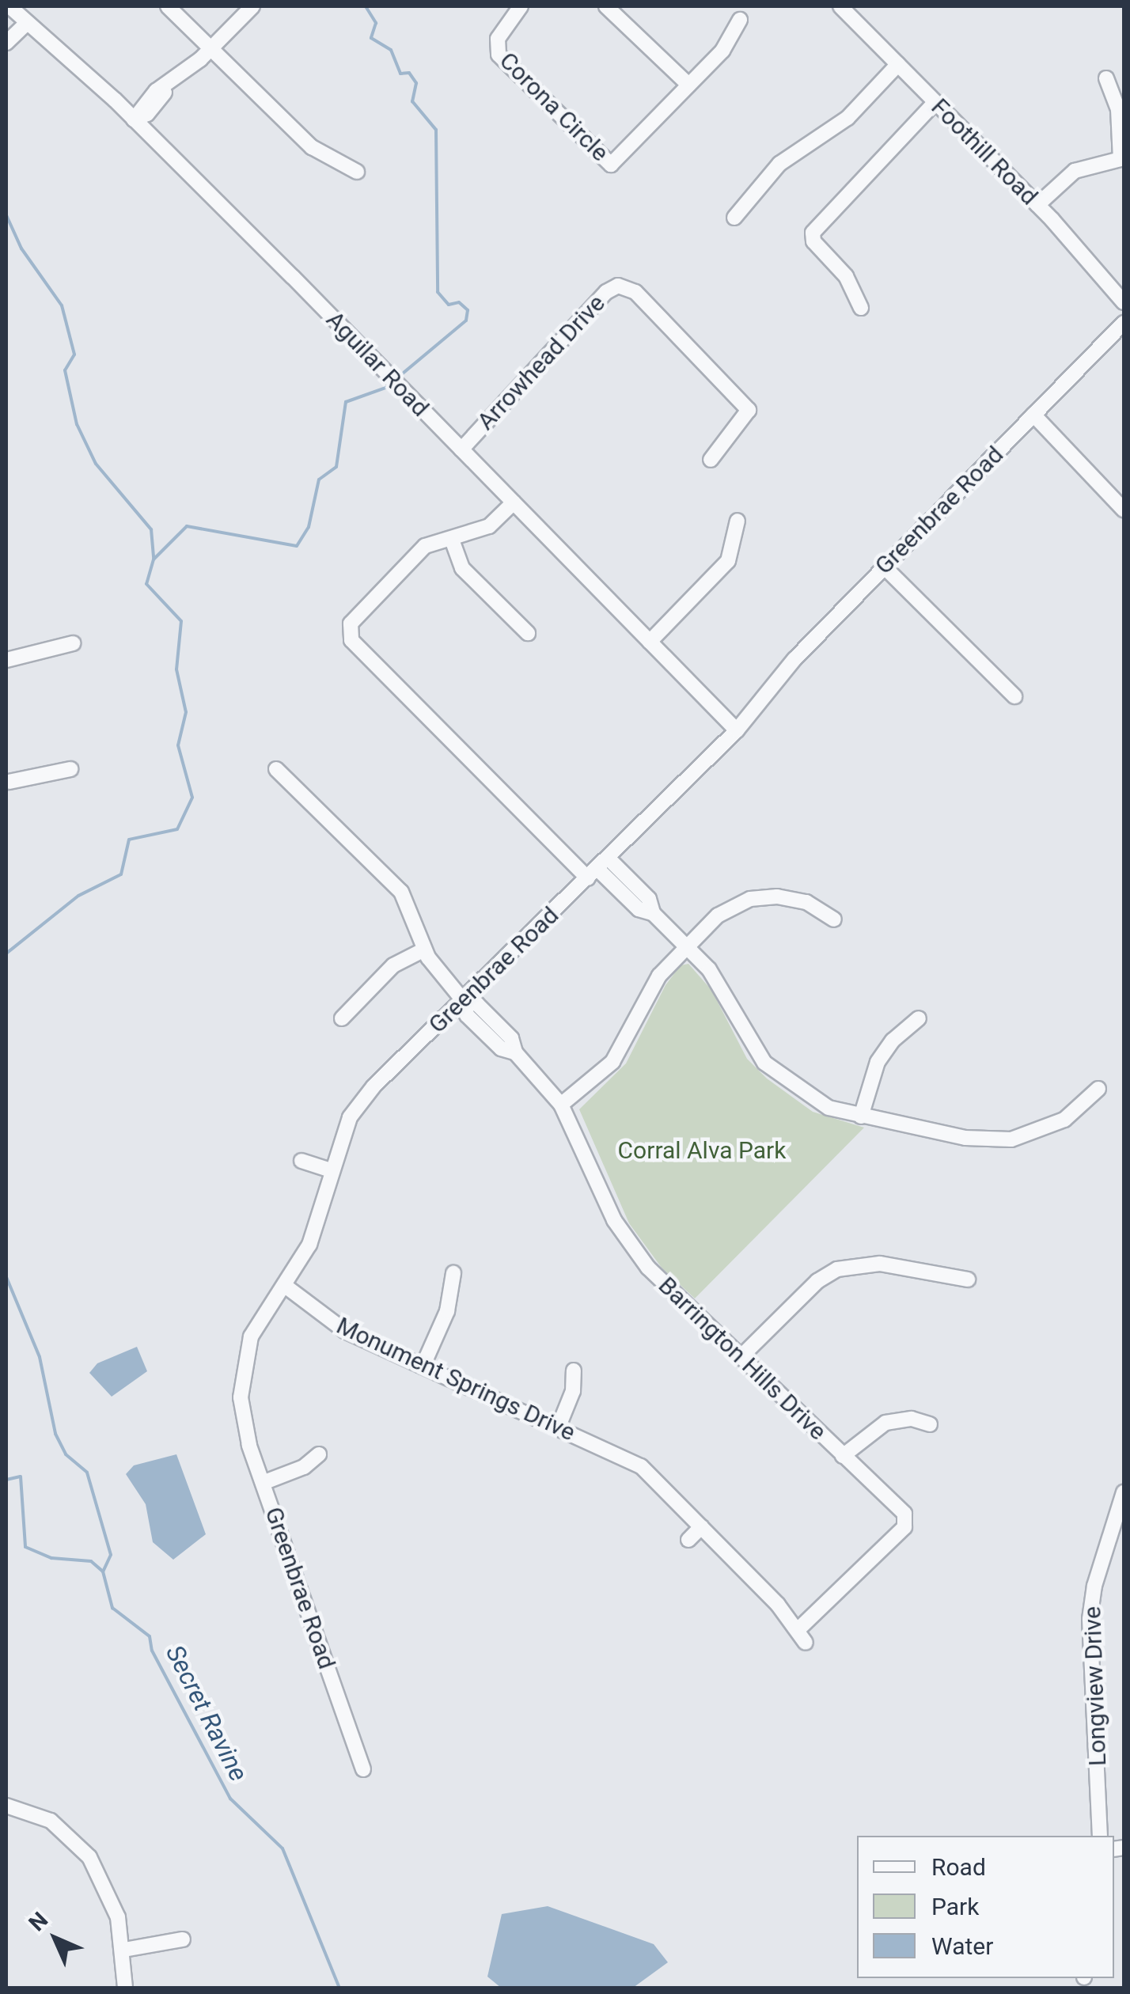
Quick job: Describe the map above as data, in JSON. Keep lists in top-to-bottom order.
{
  "streets": {
    "street": [
      "Corona Circle",
      "Foothill Road",
      "Arrowhead Drive",
      "Aguilar Road",
      "Greenbrae Road",
      "Barrington Hills Drive",
      "Monument Springs Drive",
      "Longview Drive"
    ]
  },
  "crossings": [
    ["Arrowhead Drive", "Aguilar Road"],
    ["Aguilar Road", "Greenbrae Road"],
    ["Greenbrae Road", "Barrington Hills Drive"],
    ["Greenbrae Road", "Monument Springs Drive"],
    ["Barrington Hills Drive", "Monument Springs Drive"]
  ],
  "water": ["Secret Ravine"],
  "parks": ["Corral Alva Park"],
  "legend": ["Road", "Park", "Water"],
  "north": "top left"
}
